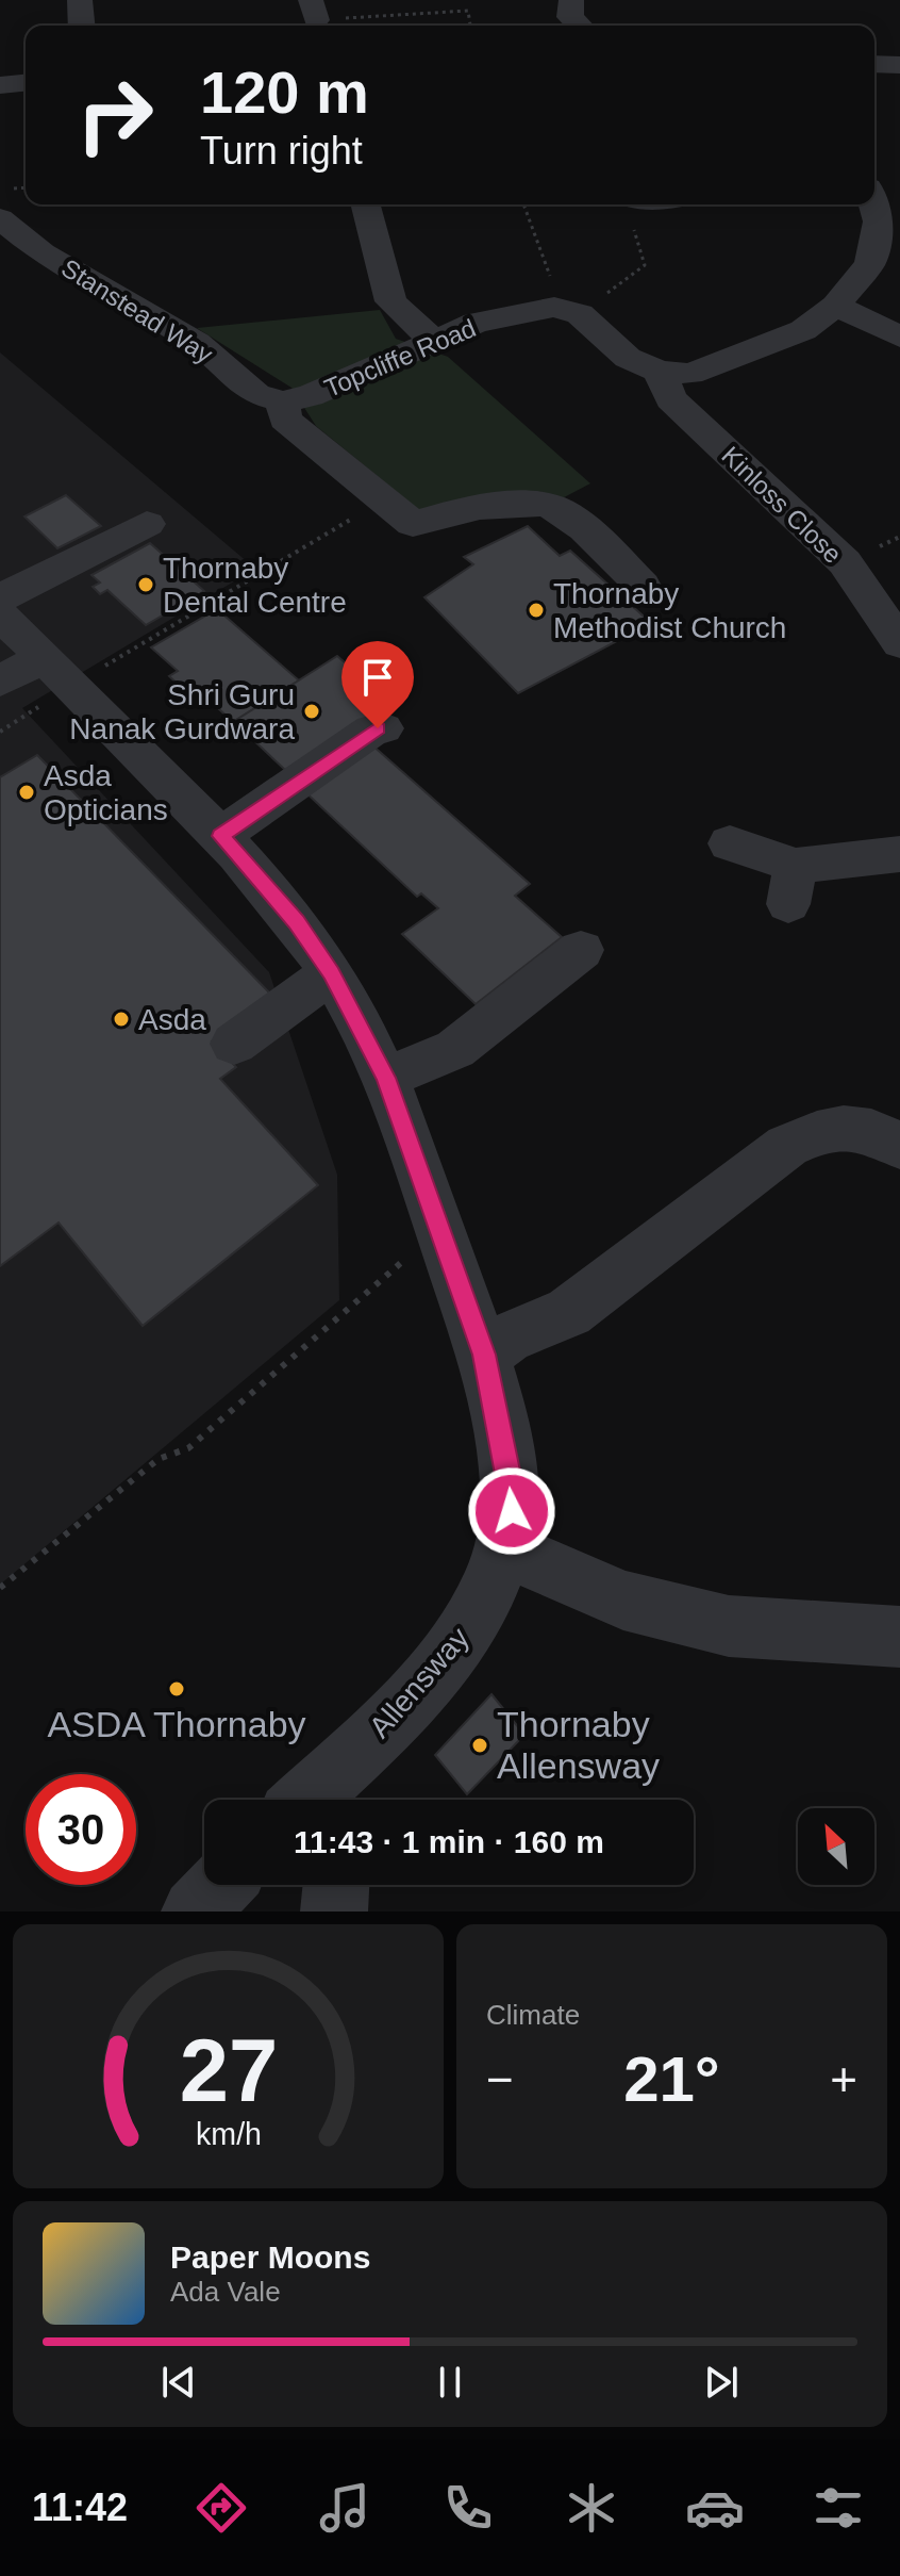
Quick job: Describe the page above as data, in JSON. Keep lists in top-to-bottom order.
{
  "streets": {
    "street": [
      "Stanstead Way",
      "Topcliffe Road",
      "Kinloss Close",
      "Allensway"
    ]
  },
  "crossings": [
    ["Stanstead Way", "Topcliffe Road"]
  ],
  "places": [
    "Thornaby Dental Centre",
    "Thornaby Methodist Church",
    "Shri Guru Nanak Gurdwara",
    "Asda Opticians",
    "Asda",
    "ASDA Thornaby",
    "Thornaby Allensway"
  ],
  "north": "top left",
  "page": {
    "turn": ["120 m", "Turn right"],
    "limit": "30",
    "trip": "11:43 · 1 min · 160 m",
    "tile": "Climate",
    "heat": ["−", "21°", "+"],
    "song": ["Paper Moons", "Ada Vale"],
    "tabs": "11:42",
    "gauge": ["27", "km/h"]
  }
}
